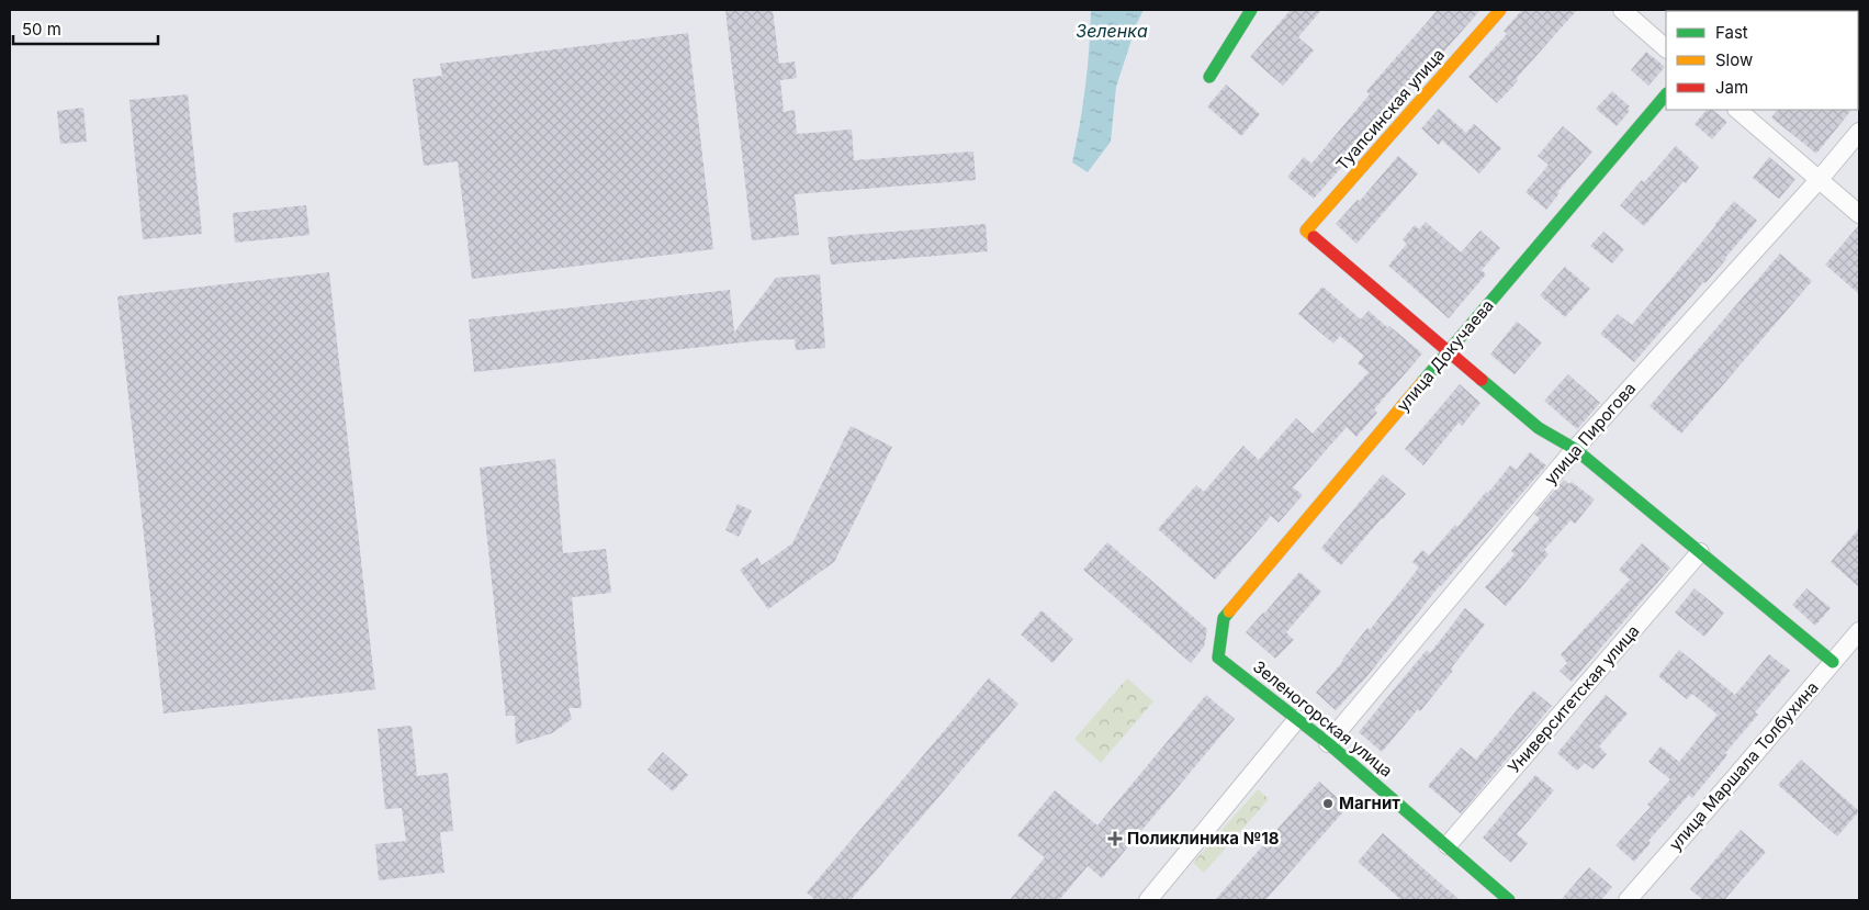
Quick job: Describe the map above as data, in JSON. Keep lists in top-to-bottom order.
{
  "streets": {
    "street": [
      "Туапсинская улица",
      "улица Докучаева",
      "улица Пирогова",
      "Университетская улица",
      "Зеленогорская улица",
      "улица Маршала Толбухина"
    ]
  },
  "crossings": [
    ["Туапсинская улица", "улица Докучаева"],
    ["улица Докучаева", "Зеленогорская улица"],
    ["улица Пирогова", "Зеленогорская улица"],
    ["Университетская улица", "Зеленогорская улица"]
  ],
  "water": ["Зеленка"],
  "places": {
    "other": ["Магнит"],
    "health": ["Поликлиника №18"]
  },
  "legend": ["Fast", "Slow", "Jam"],
  "scale_bar": "50 m"
}
